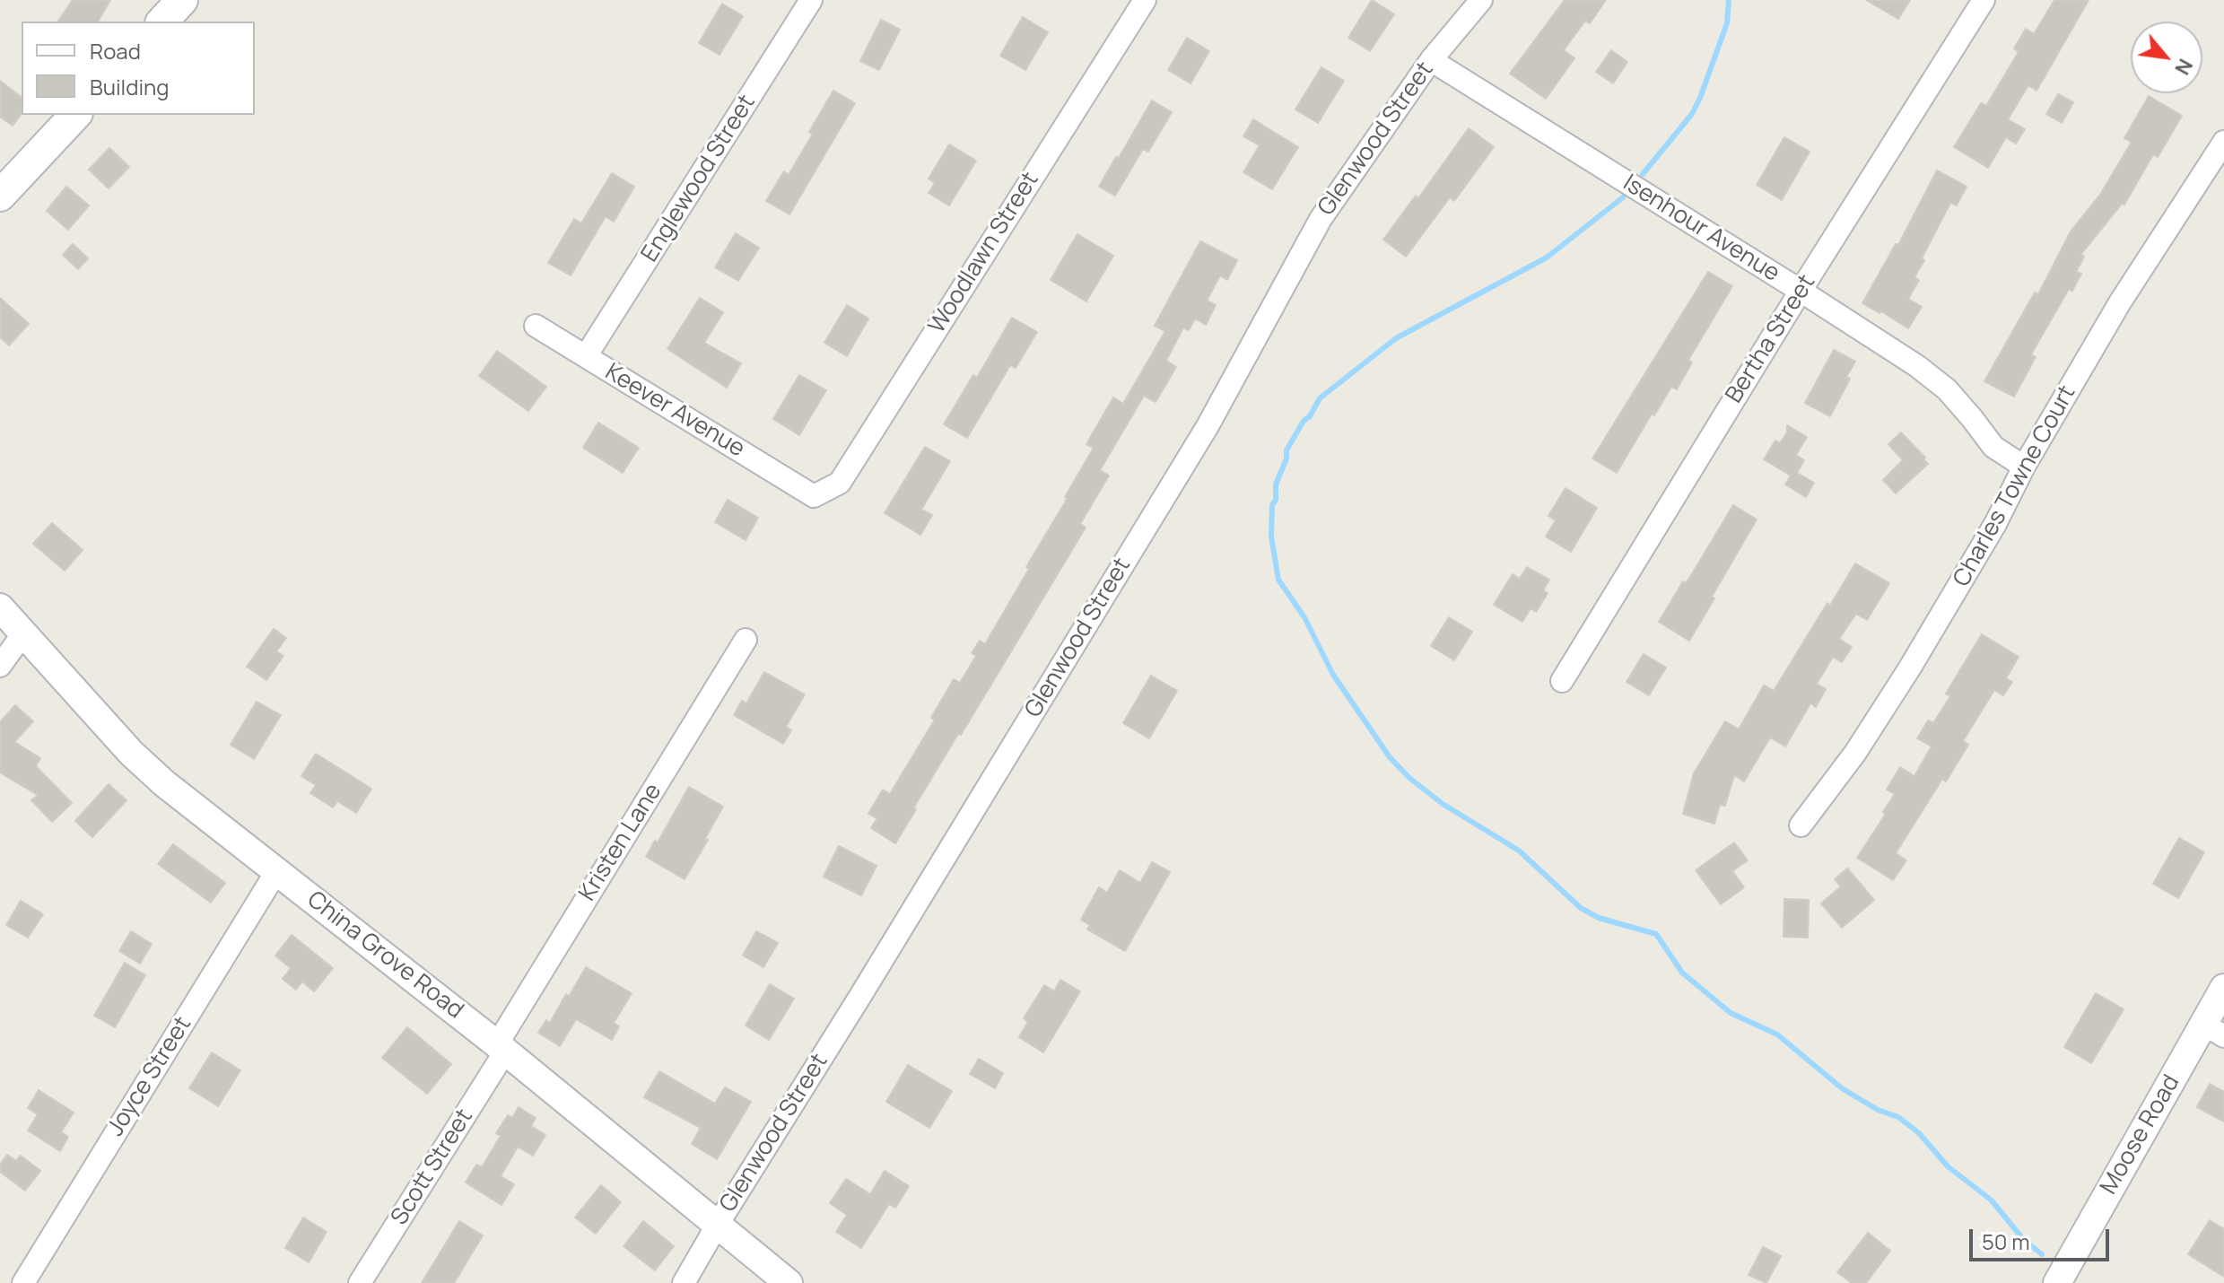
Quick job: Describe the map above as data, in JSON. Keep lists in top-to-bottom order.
{
  "streets": {
    "street": [
      "Glenwood Street",
      "Englewood Street",
      "Isenhour Avenue",
      "Woodlawn Street",
      "Bertha Street",
      "Keever Avenue",
      "Charles Towne Court",
      "Kristen Lane",
      "China Grove Road",
      "Joyce Street",
      "Moose Road",
      "Scott Street"
    ]
  },
  "crossings": [
    ["Glenwood Street", "Isenhour Avenue"],
    ["Glenwood Street", "China Grove Road"],
    ["Englewood Street", "Keever Avenue"],
    ["Isenhour Avenue", "Bertha Street"],
    ["Isenhour Avenue", "Charles Towne Court"],
    ["Woodlawn Street", "Keever Avenue"],
    ["Kristen Lane", "China Grove Road"],
    ["Kristen Lane", "Scott Street"],
    ["China Grove Road", "Joyce Street"],
    ["China Grove Road", "Scott Street"]
  ],
  "legend": ["Road", "Building"],
  "scale_bar": "50 m",
  "north": "bottom right"
}
